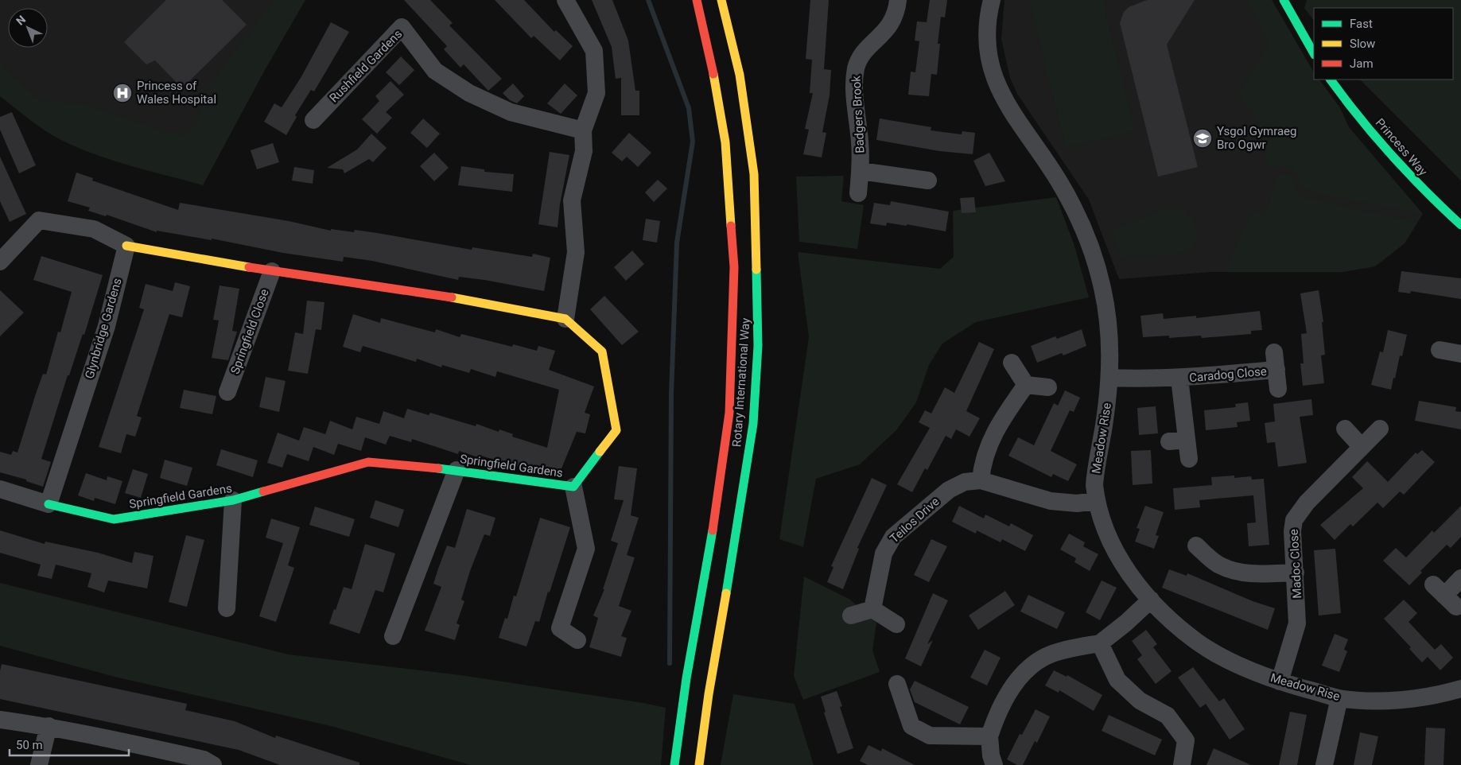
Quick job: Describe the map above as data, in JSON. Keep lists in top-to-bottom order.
{
  "streets": {
    "main road": ["Princess Way", "Rotary International Way", "Springfield Gardens"],
    "street": [
      "Rushfield Gardens",
      "Badgers Brook",
      "Glynbridge Gardens",
      "Springfield Close",
      "Caradog Close",
      "Meadow Rise",
      "Teilos Drive",
      "Madoc Close"
    ]
  },
  "crossings": [
    ["Glynbridge Gardens", "Springfield Gardens"],
    ["Caradog Close", "Meadow Rise"],
    ["Meadow Rise", "Teilos Drive"],
    ["Meadow Rise", "Madoc Close"]
  ],
  "places": {
    "hospital": ["Princess of Wales Hospital"],
    "school or university": ["Ysgol Gymraeg Bro Ogwr"]
  },
  "legend": ["Fast", "Slow", "Jam"],
  "scale_bar": "50 m",
  "north": "top left"
}
